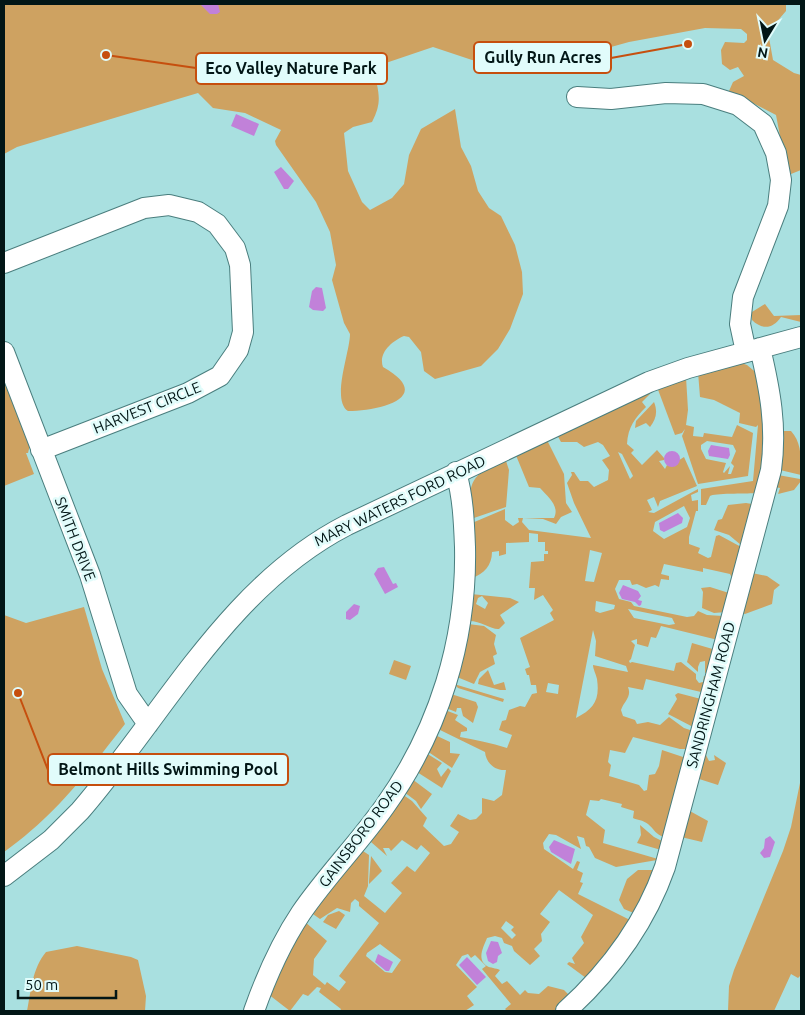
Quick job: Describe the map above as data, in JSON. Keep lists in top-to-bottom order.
{
  "streets": {
    "street": [
      "HARVEST CIRCLE",
      "MARY WATERS FORD ROAD",
      "SMITH DRIVE",
      "SANDRINGHAM ROAD",
      "GAINSBORO ROAD"
    ]
  },
  "crossings": [
    ["HARVEST CIRCLE", "SMITH DRIVE"],
    ["MARY WATERS FORD ROAD", "SMITH DRIVE"],
    ["MARY WATERS FORD ROAD", "SANDRINGHAM ROAD"],
    ["MARY WATERS FORD ROAD", "GAINSBORO ROAD"]
  ],
  "places": ["Gully Run Acres", "Eco Valley Nature Park", "Belmont Hills Swimming Pool"],
  "scale_bar": "50 m",
  "north": "bottom"
}
